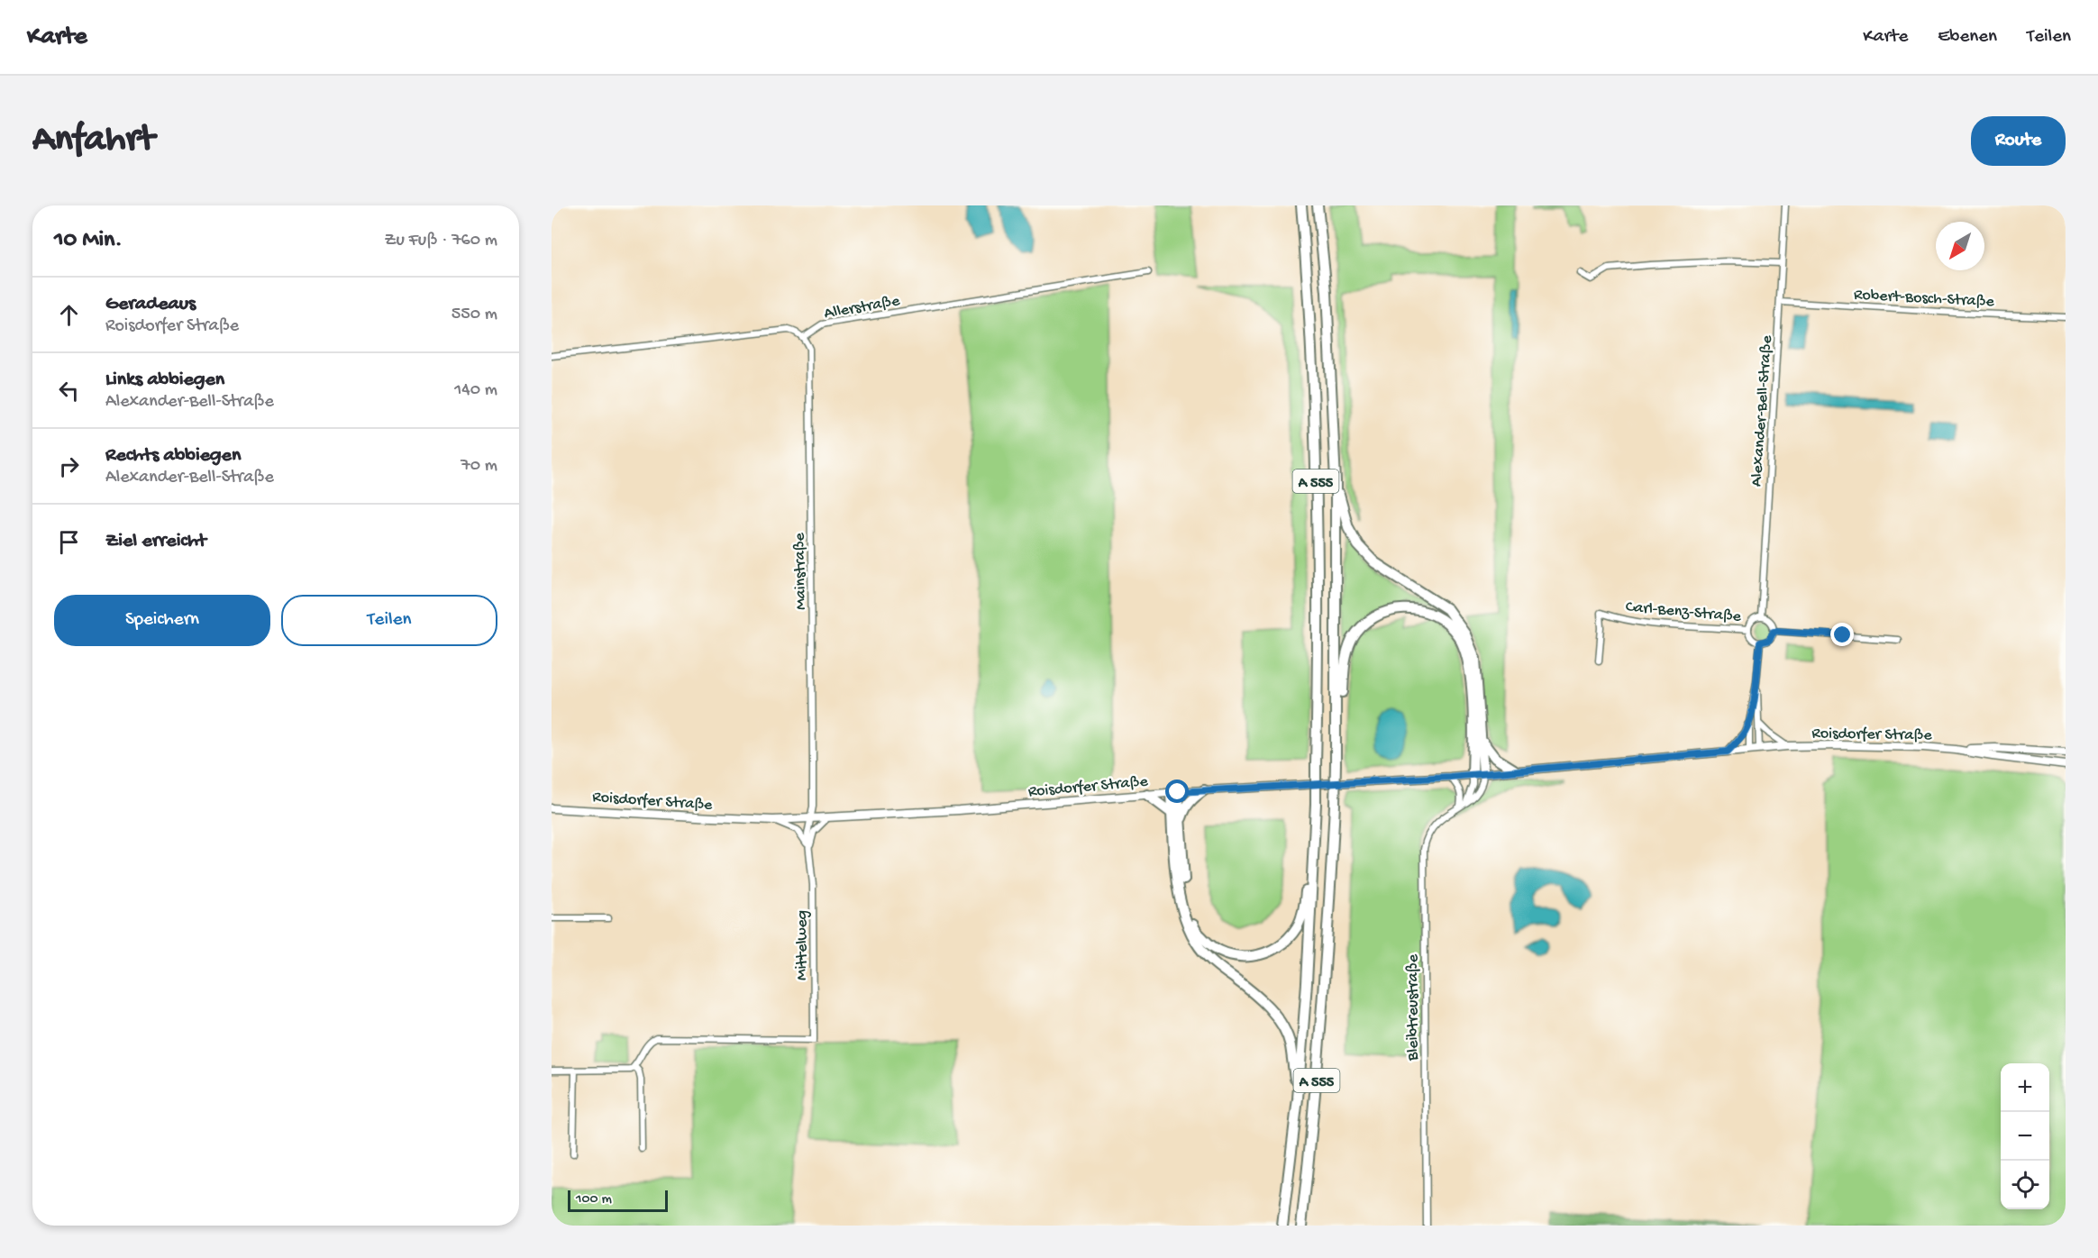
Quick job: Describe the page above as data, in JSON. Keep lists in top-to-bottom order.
{
  "streets": {
    "highway": ["A 555"],
    "main road": ["Roisdorfer Straße"],
    "street": [
      "Robert-Bosch-Straße",
      "Allerstraße",
      "Alexander-Bell-Straße",
      "Mainstraße",
      "Carl-Benz-Straße",
      "Mittelweg",
      "Bleibtreustraße"
    ]
  },
  "crossings": [
    ["Robert-Bosch-Straße", "Alexander-Bell-Straße"],
    ["Allerstraße", "Mainstraße"],
    ["Alexander-Bell-Straße", "Carl-Benz-Straße"],
    ["Mainstraße", "Mittelweg"],
    ["Roisdorfer Straße", "Mittelweg"],
    ["Roisdorfer Straße", "Bleibtreustraße"]
  ],
  "scale_bar": "100 m",
  "north": "bottom left",
  "page": {
    "header": "Karte",
    "nav": ["Karte", "Ebenen", "Teilen"],
    "buttons": [
      "Route",
      ["Speichern", "Teilen"]
    ],
    "title": "Anfahrt",
    "heading": ["10 Min.", "Zu Fuß · 760 m"],
    "list": [
      ["Geradeaus", "Roisdorfer Straße", "550 m"],
      ["Links abbiegen", "Alexander-Bell-Straße", "140 m"],
      ["Rechts abbiegen", "Alexander-Bell-Straße", "70 m"],
      "Ziel erreicht"
    ],
    "map_buttons": ["+", "−"],
    "scale": "100 m"
  }
}
